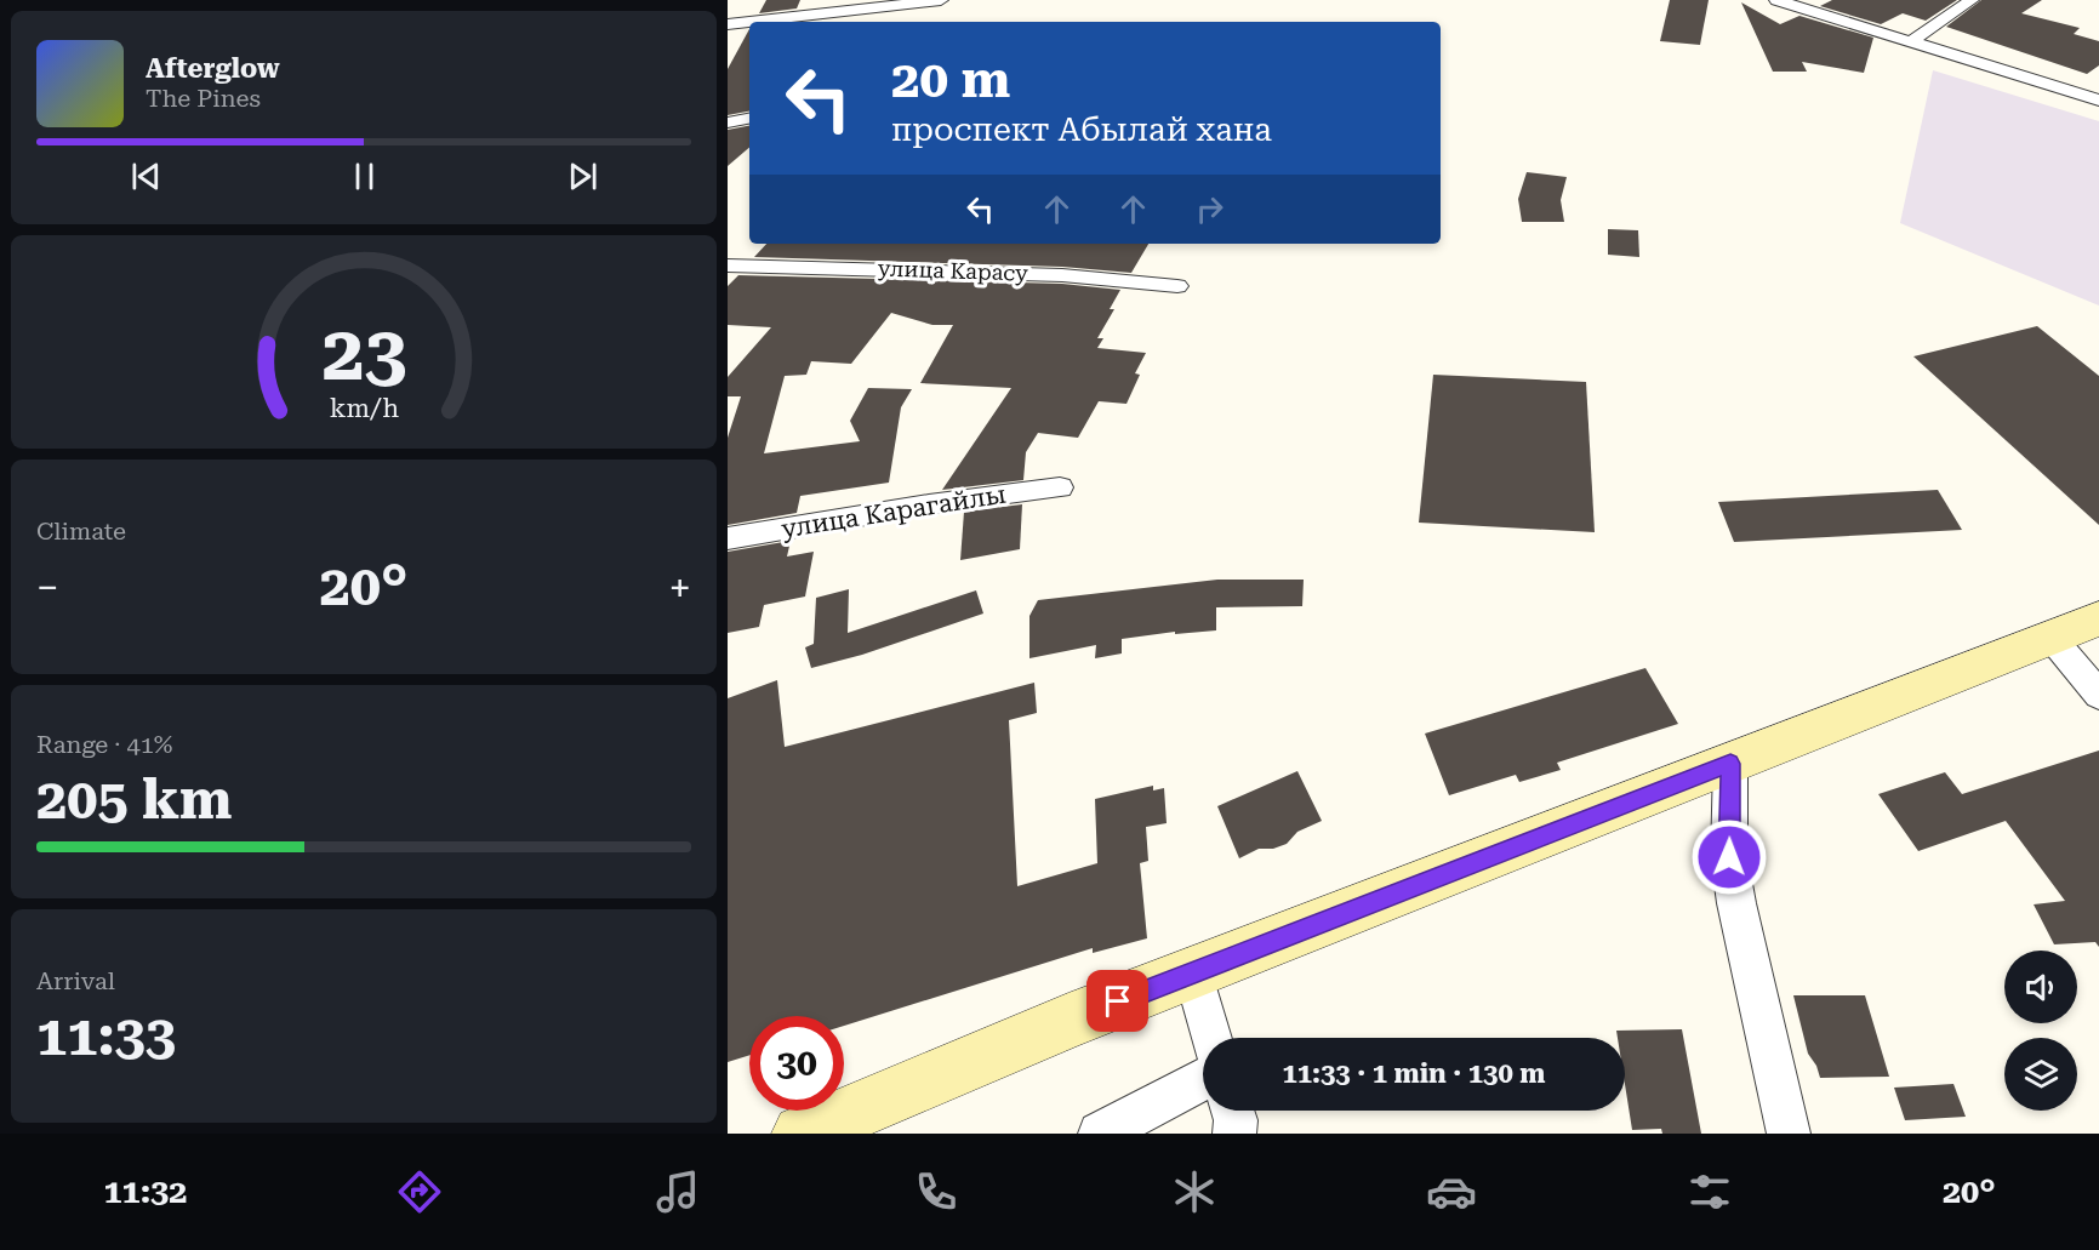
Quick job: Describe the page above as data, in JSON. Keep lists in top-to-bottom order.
{
  "streets": {
    "street": ["улица Карасу", "улица Карагайлы"]
  },
  "page": {
    "turn": ["20 m", "проспект Абылай хана"],
    "song": ["Afterglow", "The Pines"],
    "tile": [
      "Climate",
      ["Range · 41%", "205 km"],
      ["Arrival", "11:33"]
    ],
    "heat": ["−", "20°", "+"],
    "limit": "30",
    "trip": "11:33 · 1 min · 130 m",
    "tabs": ["11:32", "20°"],
    "gauge": ["23", "km/h"]
  }
}
